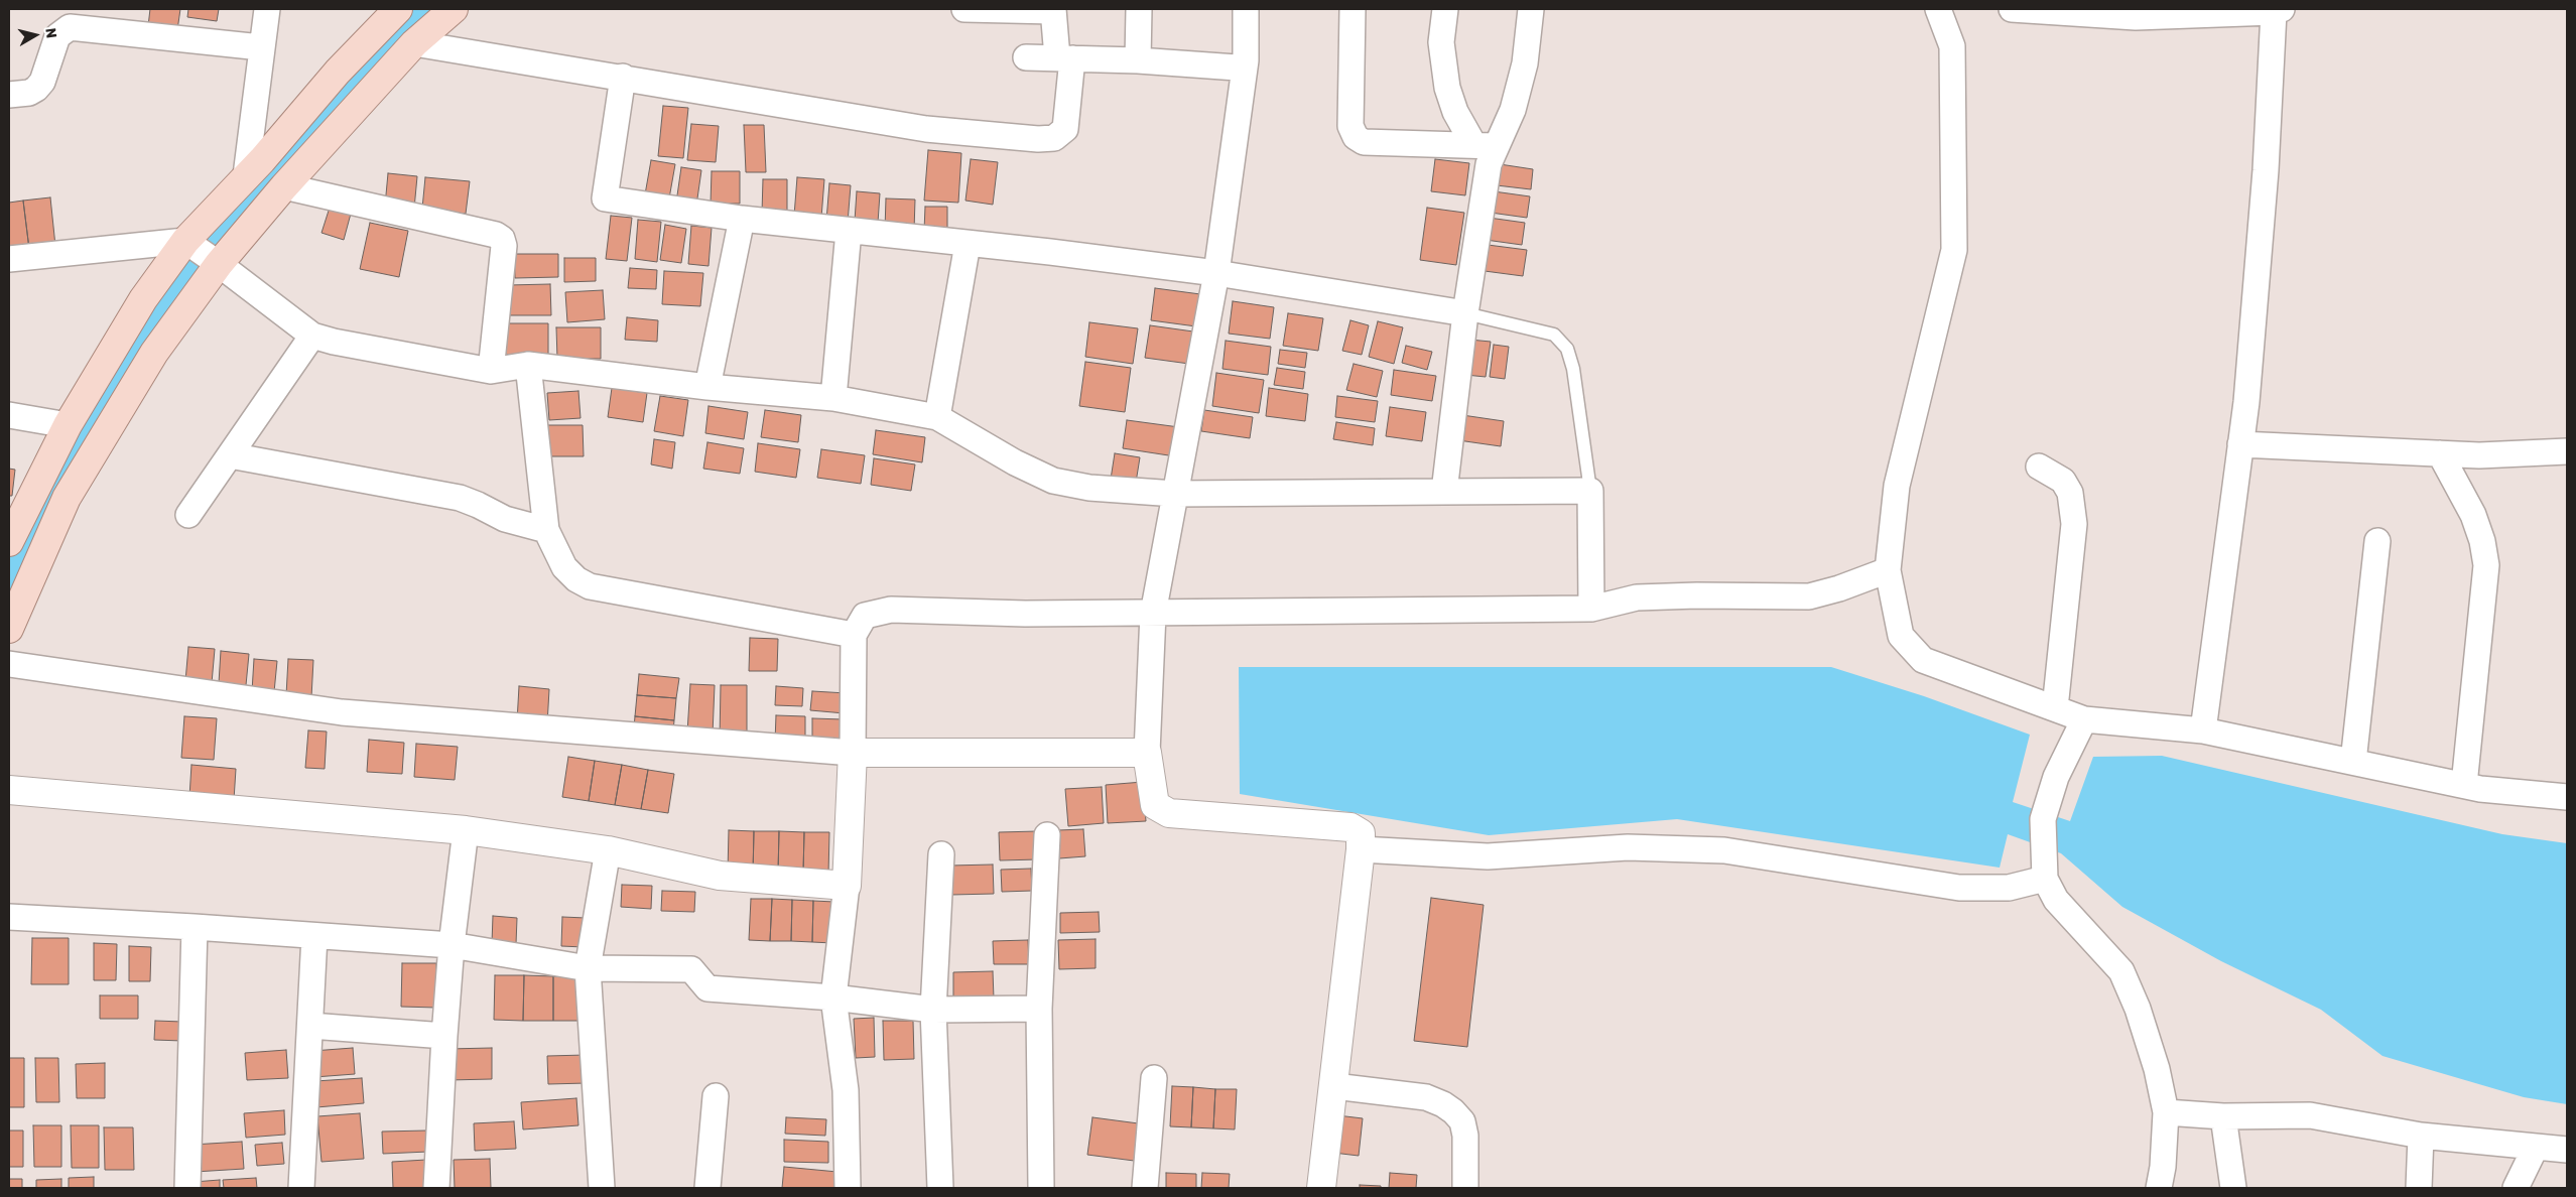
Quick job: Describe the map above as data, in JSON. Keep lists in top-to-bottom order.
{
  "north": "right"
}
